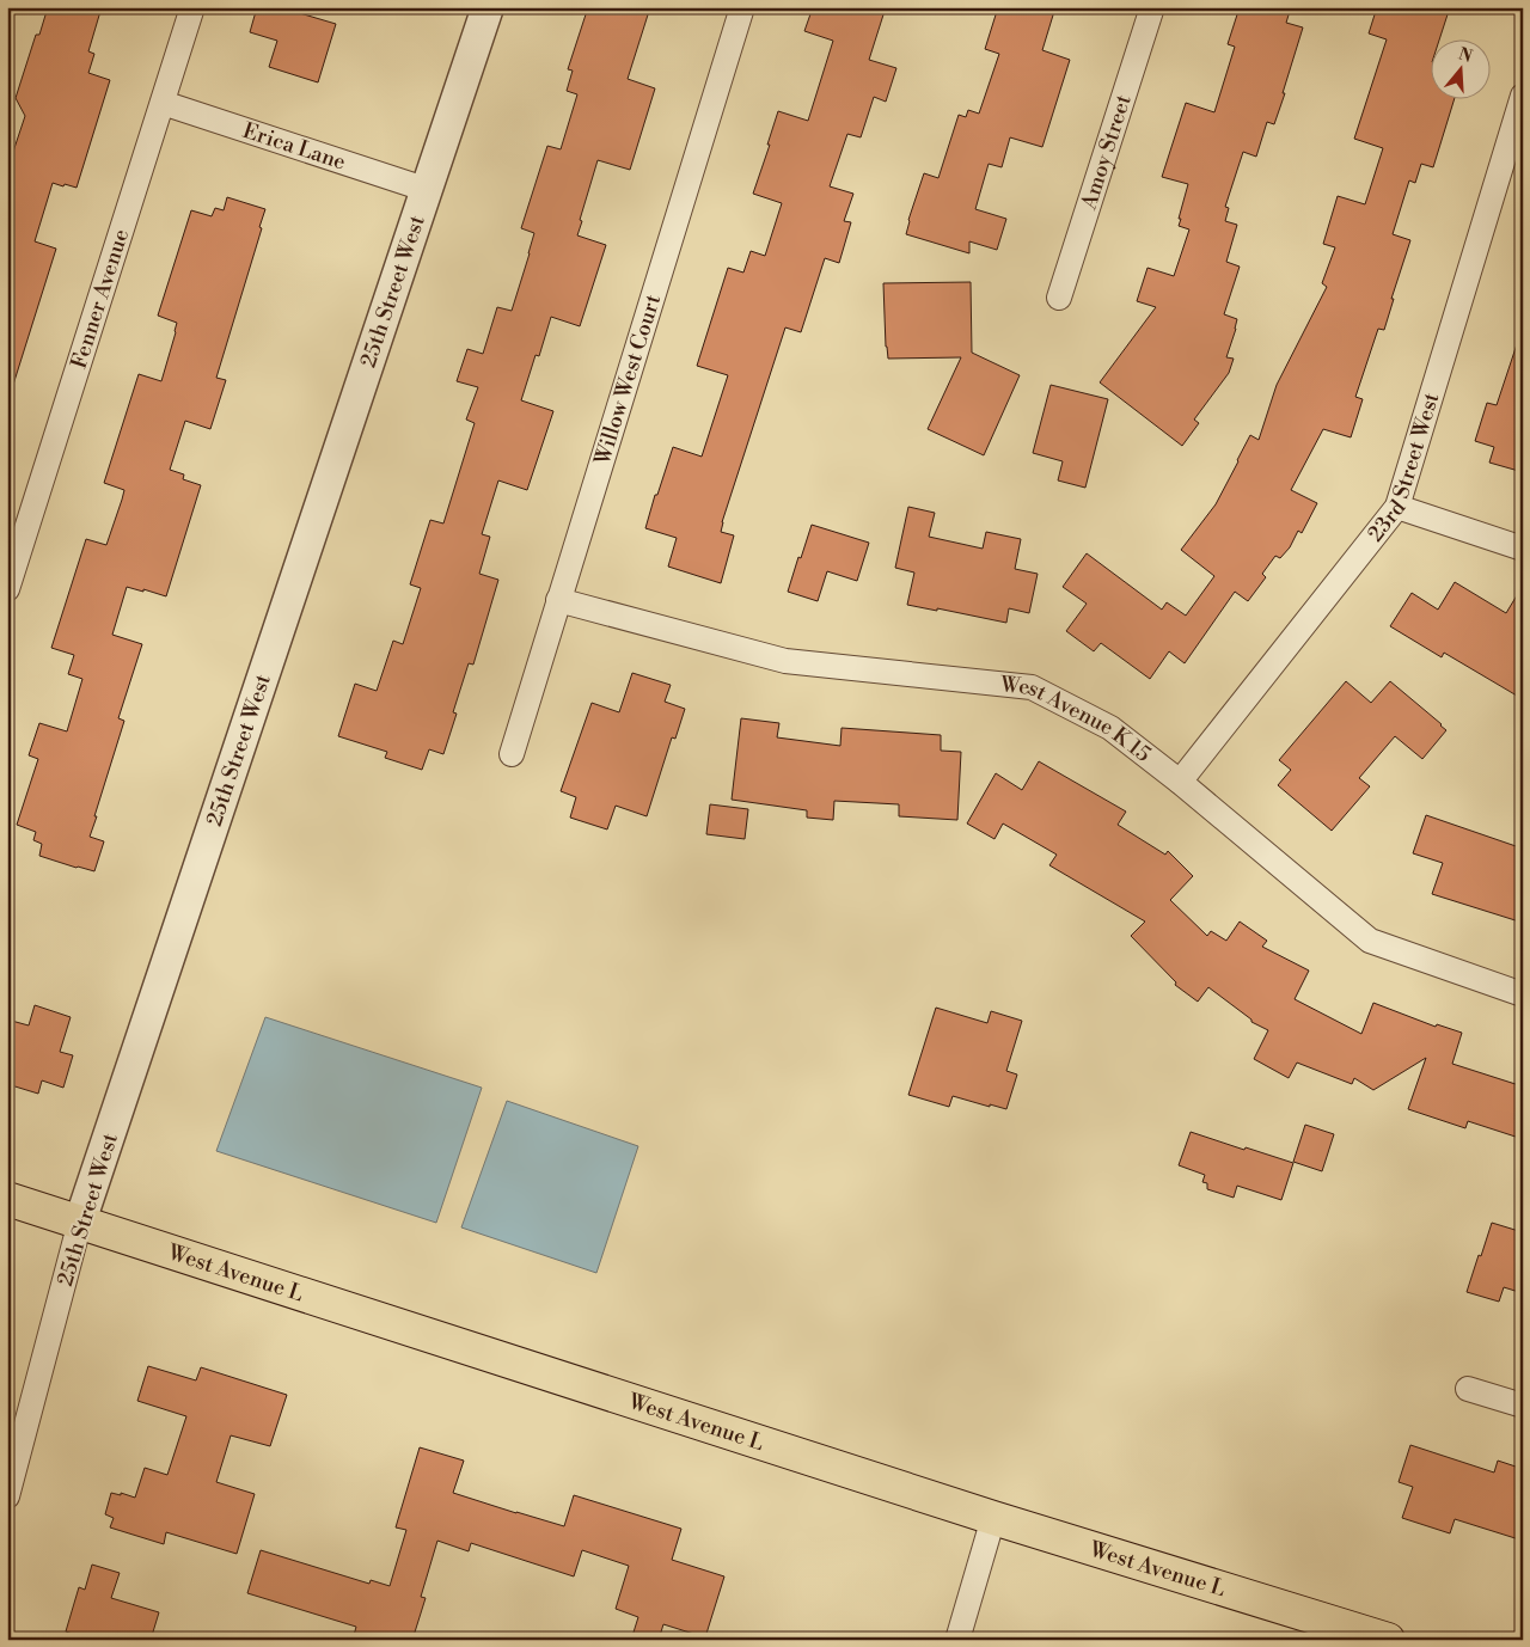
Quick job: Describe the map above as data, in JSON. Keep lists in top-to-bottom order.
{
  "streets": {
    "main road": ["West Avenue L"],
    "street": [
      "Erica Lane",
      "Amoy Street",
      "25th Street West",
      "Fenner Avenue",
      "Willow West Court",
      "23rd Street West",
      "West Avenue K 15"
    ]
  },
  "crossings": [
    ["Erica Lane", "25th Street West"],
    ["Erica Lane", "Fenner Avenue"],
    ["25th Street West", "West Avenue L"],
    ["Willow West Court", "West Avenue K 15"],
    ["23rd Street West", "West Avenue K 15"]
  ],
  "north": "top"
}
